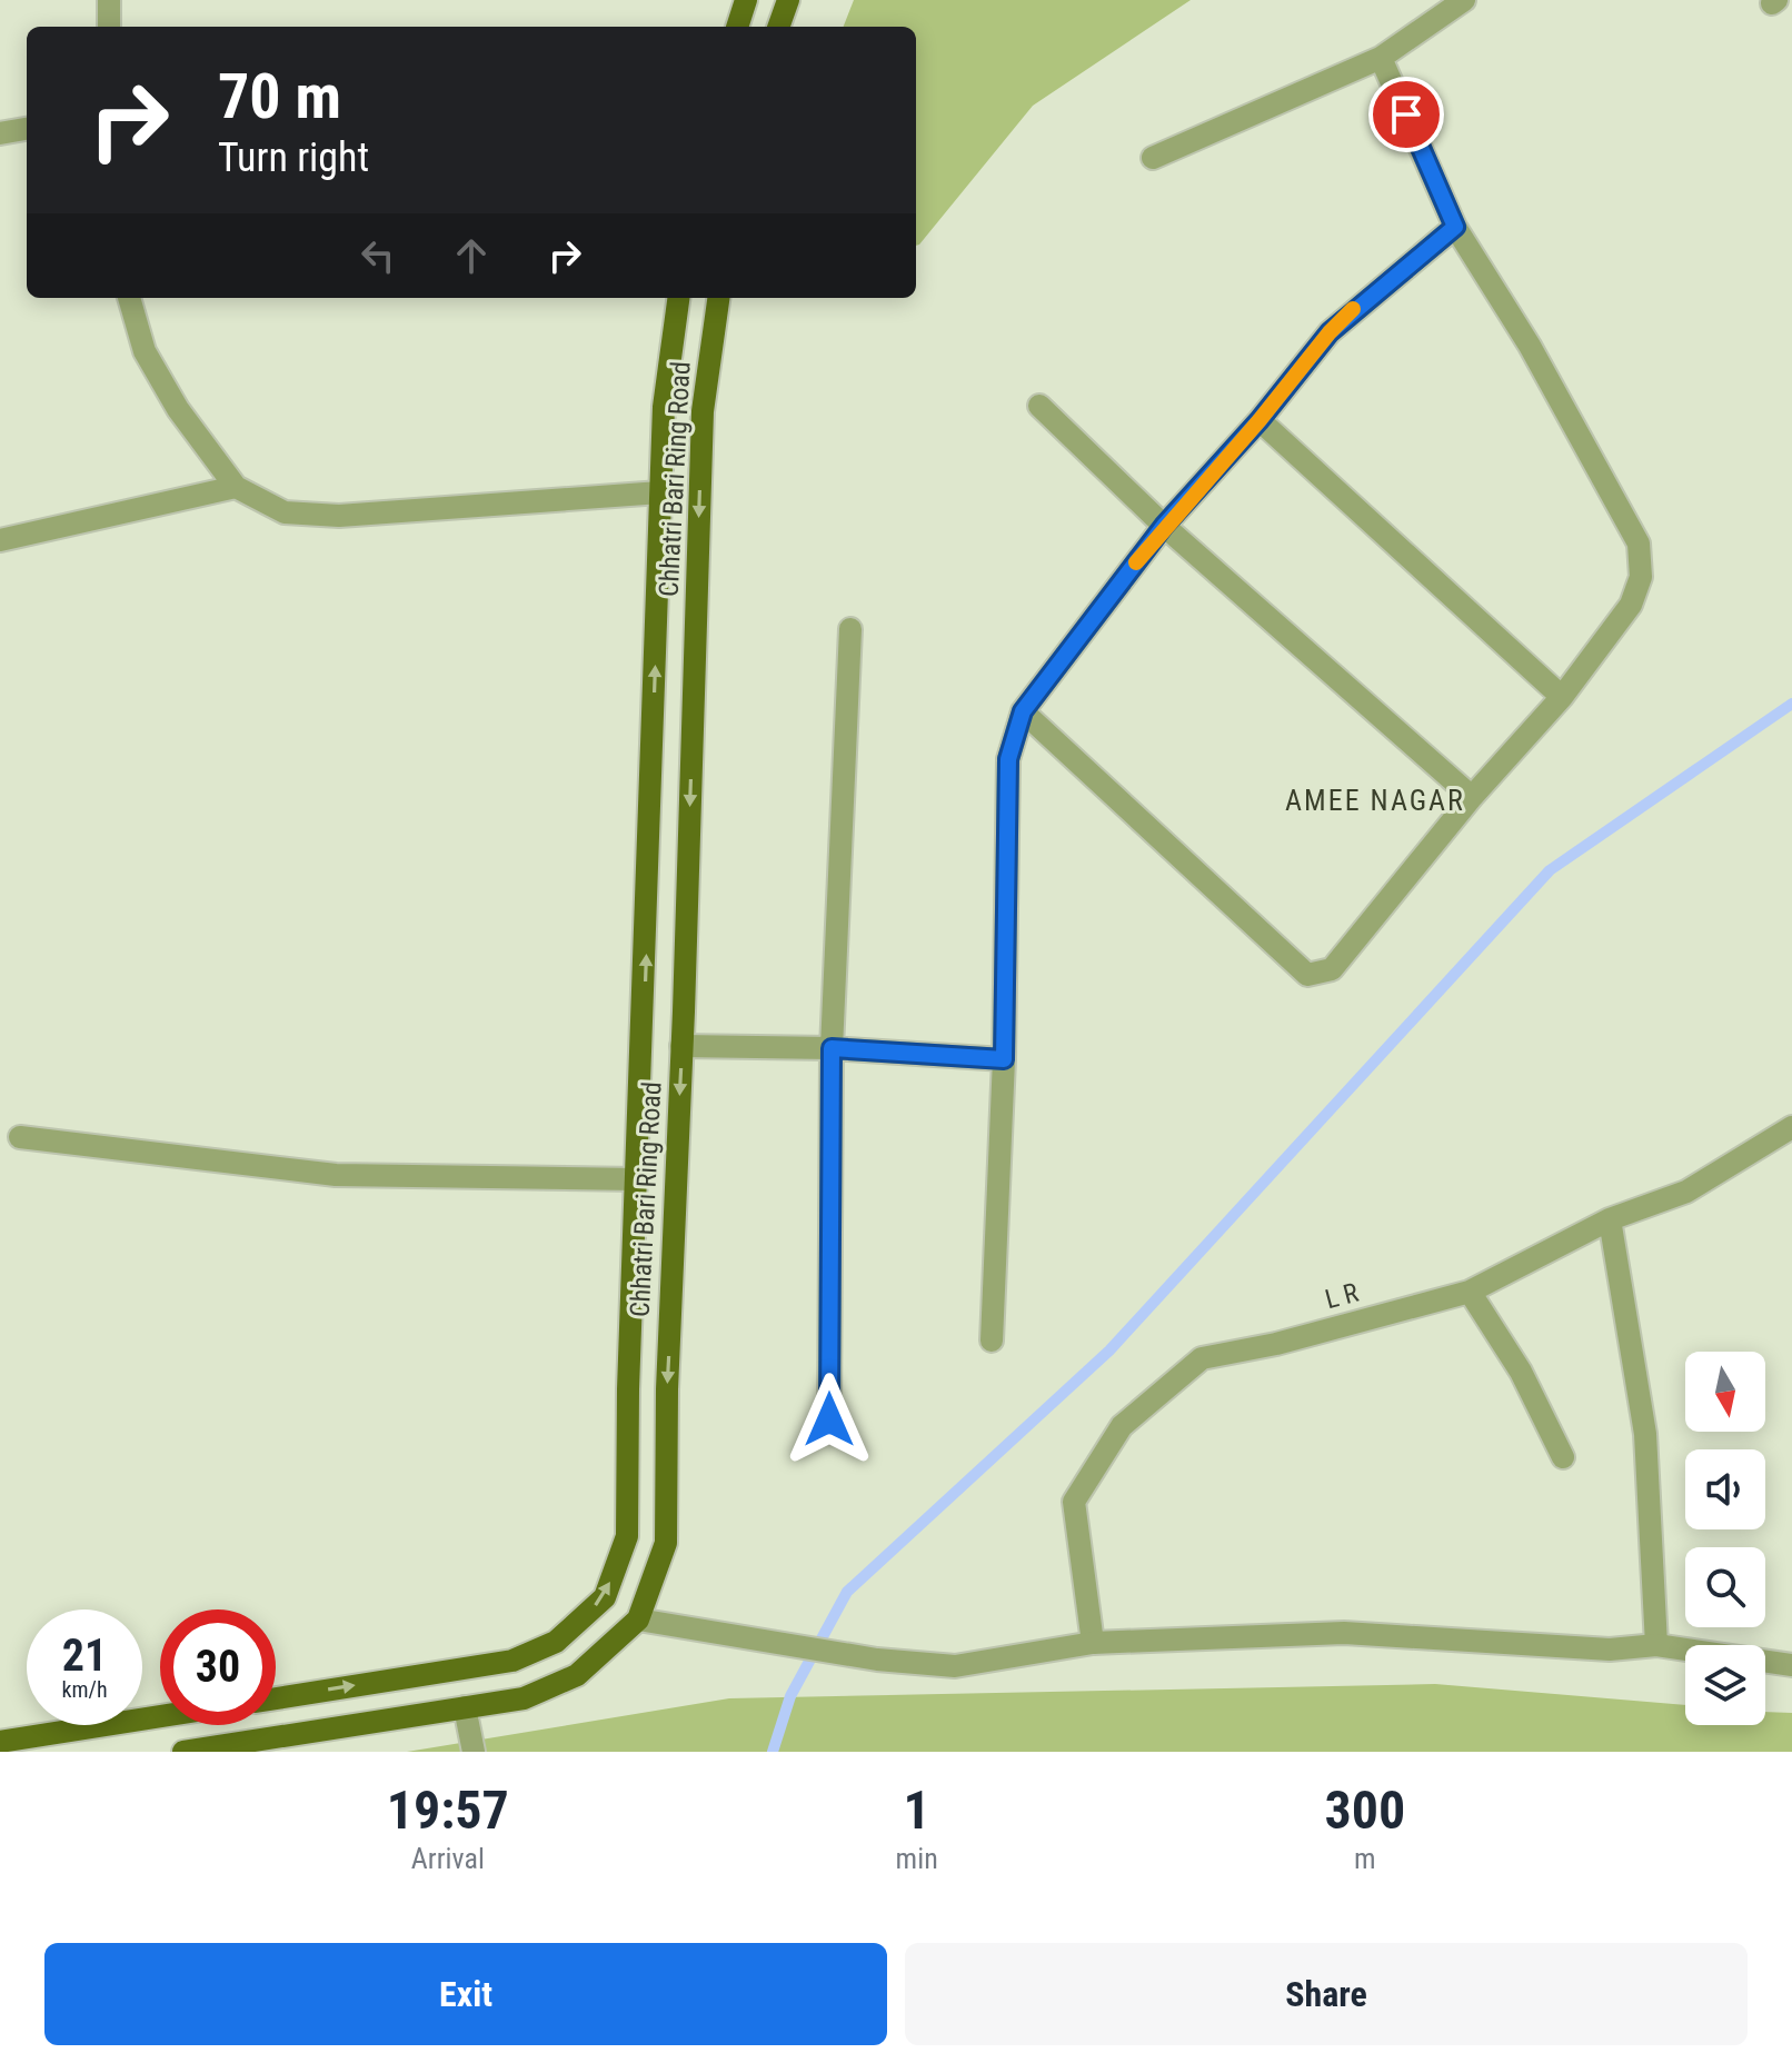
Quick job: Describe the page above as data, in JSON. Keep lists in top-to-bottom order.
{
  "streets": {
    "main road": ["Chhatri Bari Ring Road"],
    "street": ["L R"]
  },
  "districts": ["AMEE NAGAR"],
  "north": "bottom",
  "page": {
    "turn": ["70 m", "Turn right"],
    "speed": "21 km/h",
    "limit": "30",
    "eta": [
      "19:57",
      "Arrival",
      "1",
      "min",
      "300",
      "m"
    ],
    "buttons": ["Exit", "Share"]
  }
}
